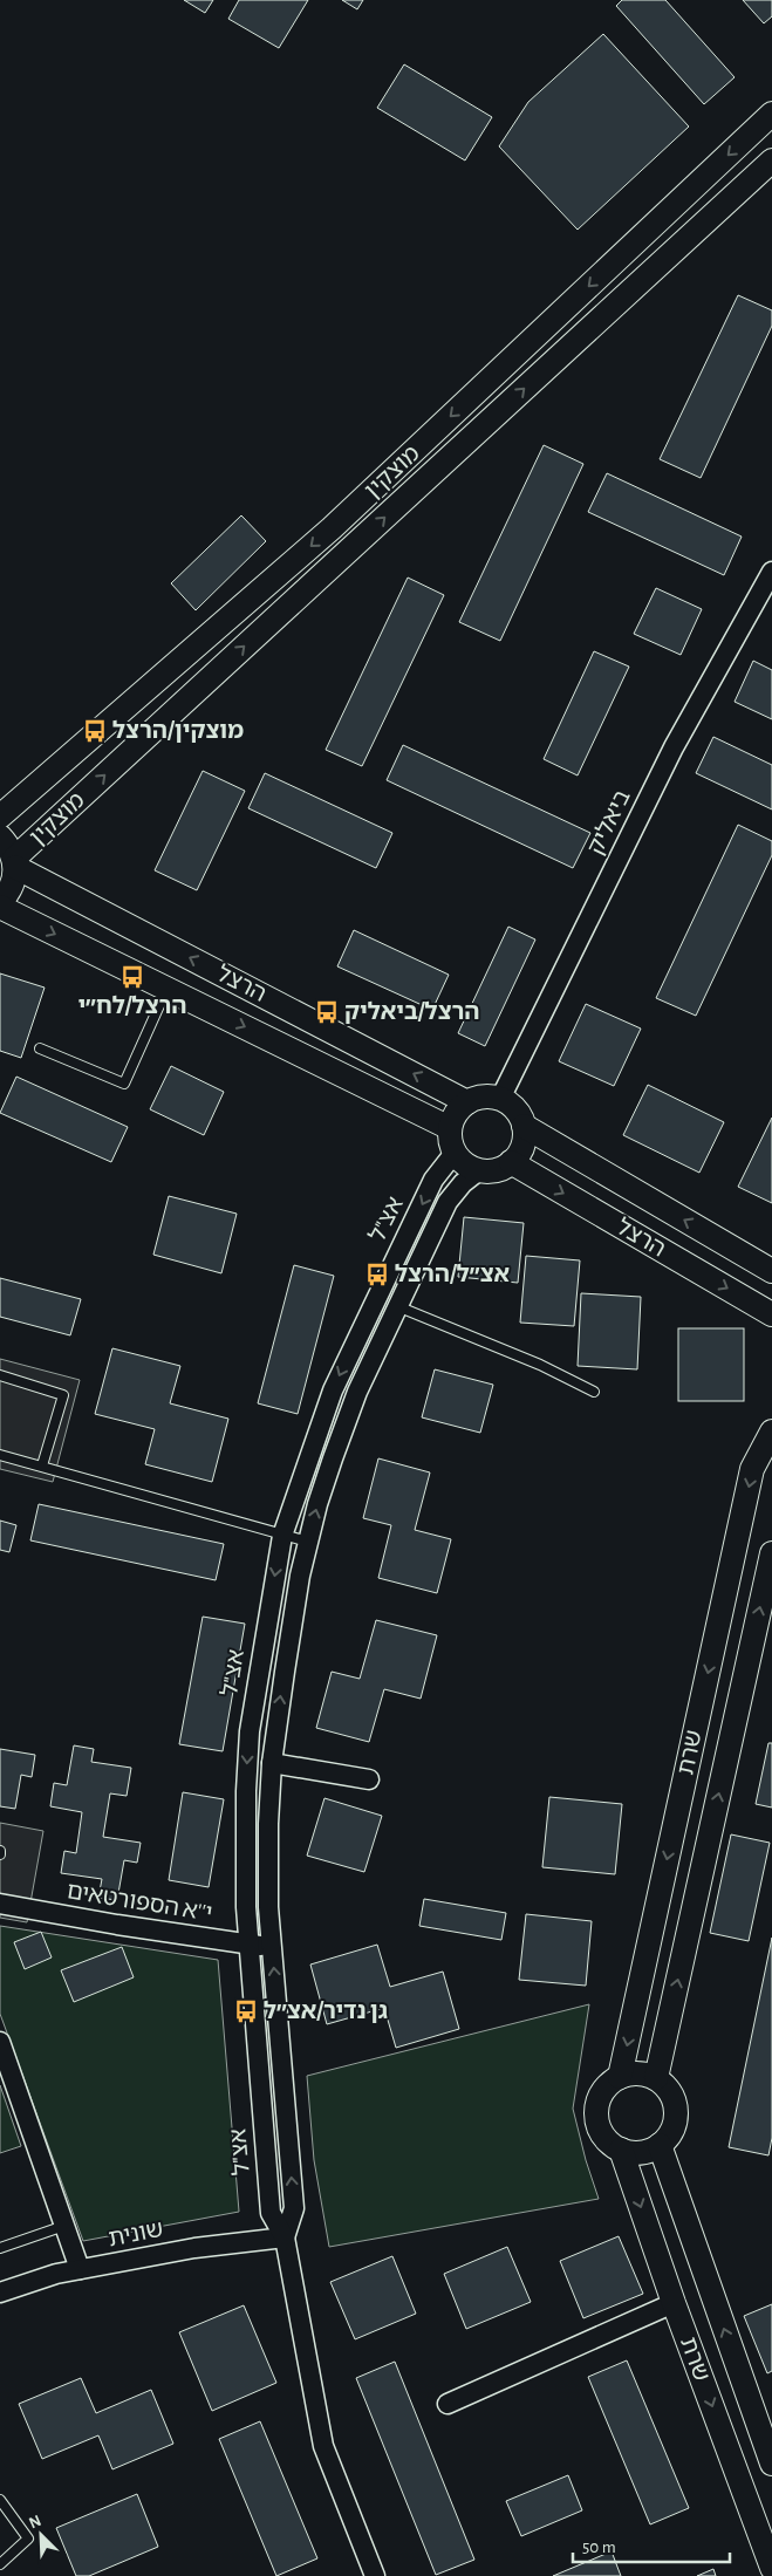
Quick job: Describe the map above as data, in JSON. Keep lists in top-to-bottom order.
{
  "streets": {
    "street": [
      "מוצקין",
      "ביאליק",
      "הרצל",
      "אצ\"ל",
      "שרת",
      "י''א הספורטאים",
      "שונית"
    ]
  },
  "crossings": [
    ["מוצקין", "הרצל"],
    ["ביאליק", "הרצל"],
    ["ביאליק", "אצ\"ל"],
    ["הרצל", "אצ\"ל"],
    ["אצ\"ל", "י''א הספורטאים"],
    ["אצ\"ל", "שונית"]
  ],
  "places": {
    "bus stop": [
      "מוצקין/הרצל",
      "הרצל/לח״י",
      "הרצל/ביאליק",
      "אצ״ל/הרצל",
      "גן נדיר/אצ״ל"
    ]
  },
  "scale_bar": "50 m",
  "north": "top left"
}
